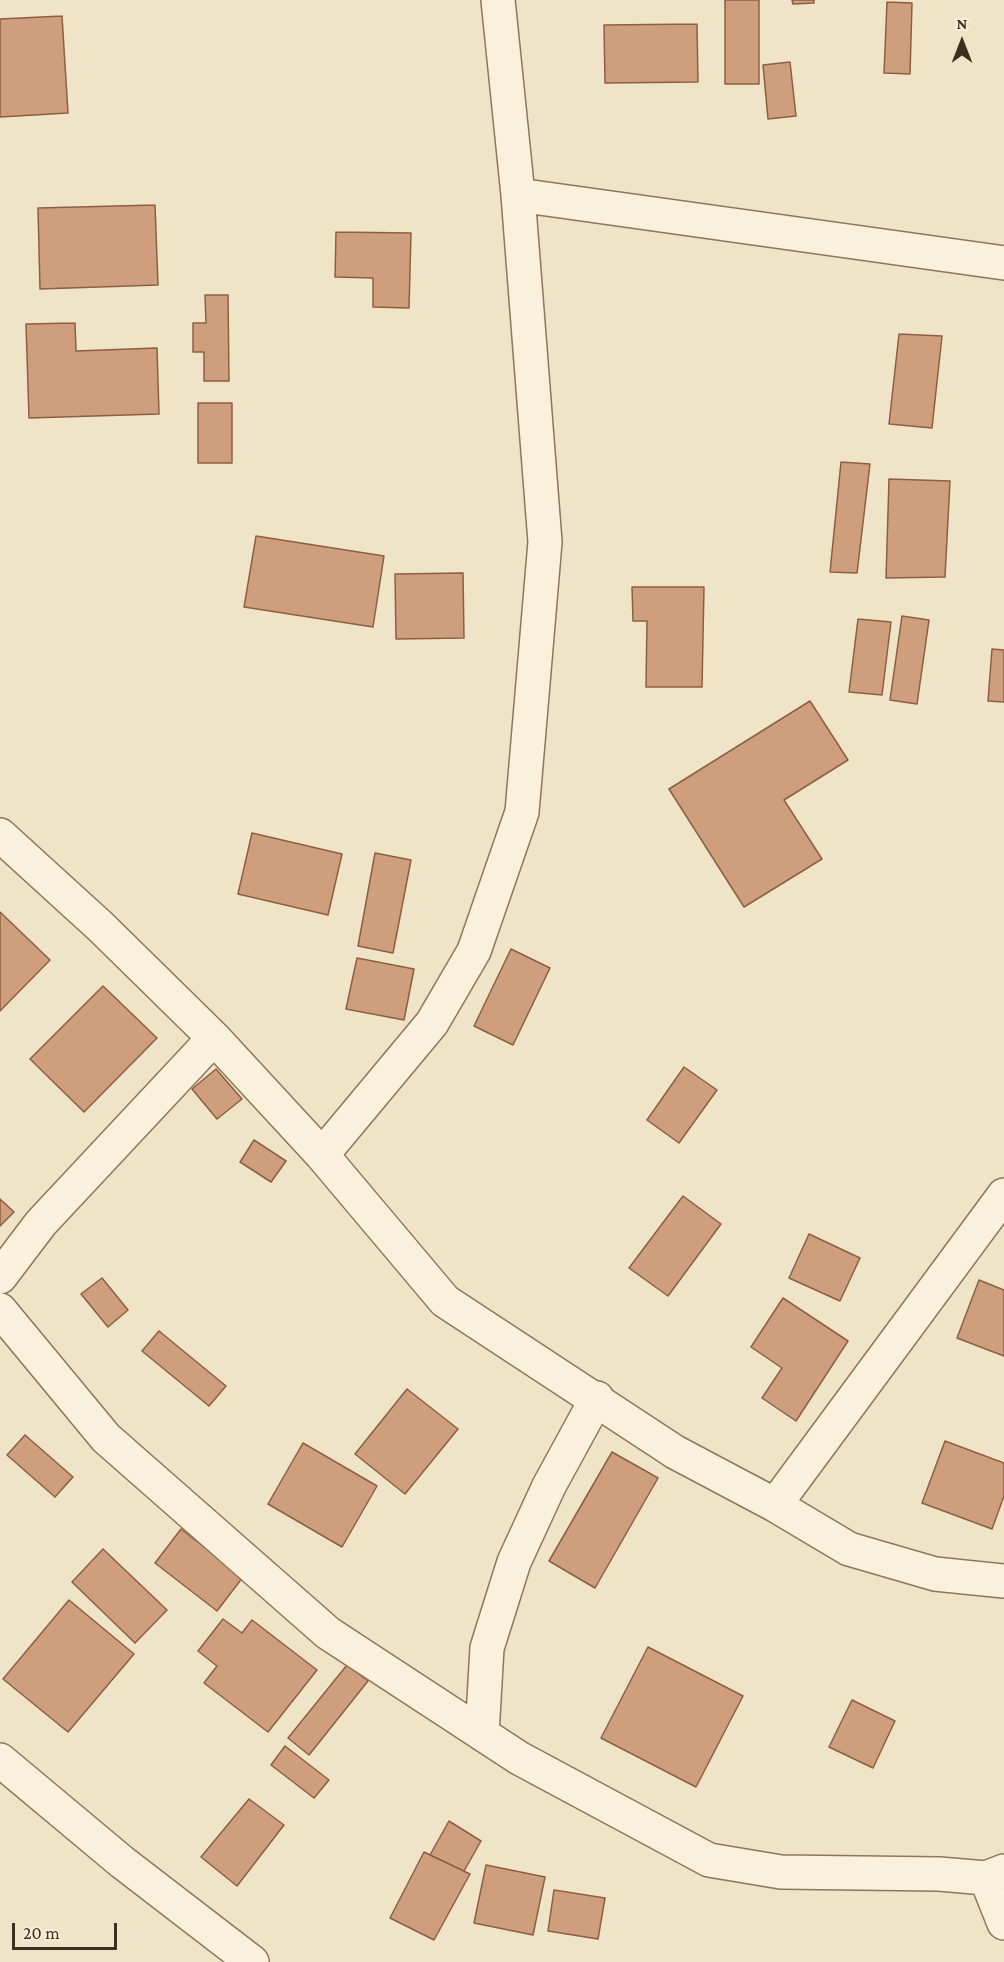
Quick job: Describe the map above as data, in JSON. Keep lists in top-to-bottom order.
{
  "scale_bar": "20 m",
  "north": "top"
}
